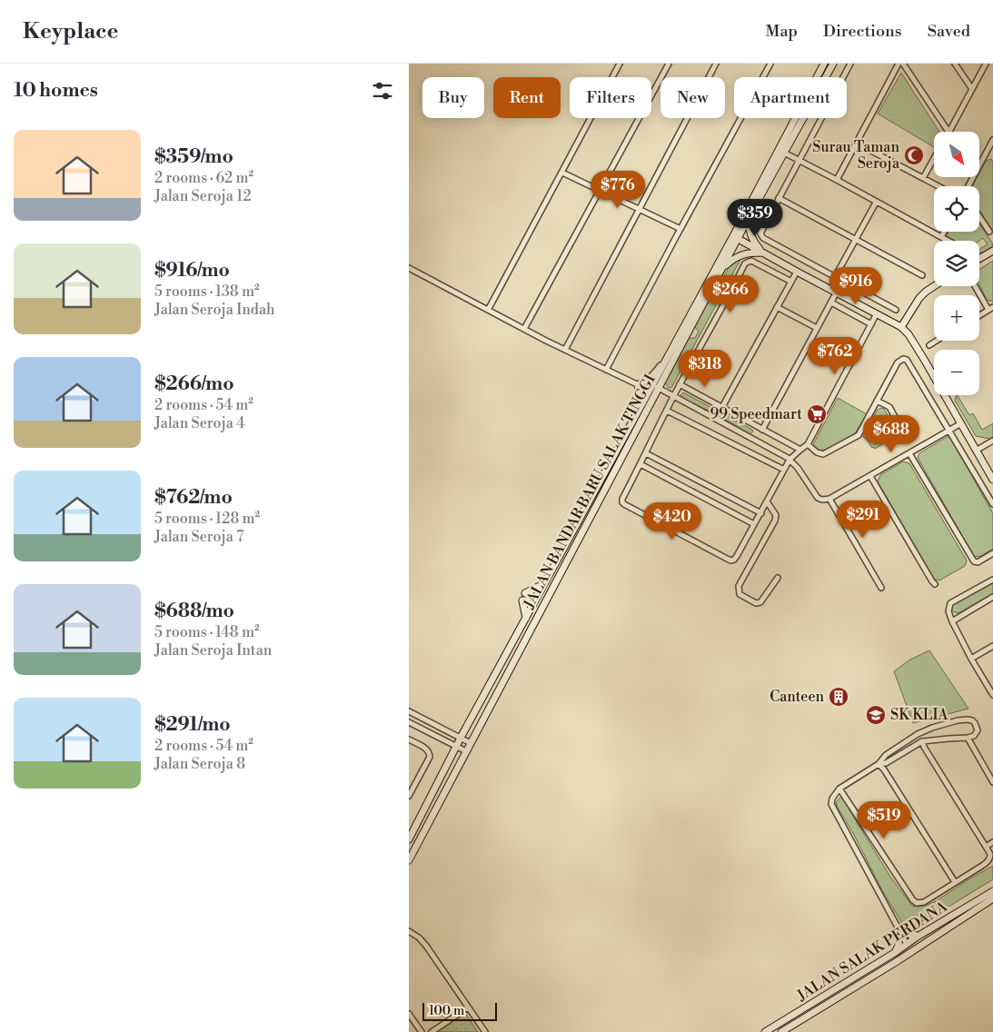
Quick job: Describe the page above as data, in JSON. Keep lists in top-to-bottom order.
{
  "streets": {
    "main road": ["JALAN BANDAR BARU SALAK TINGGI", "JALAN SALAK PERDANA"]
  },
  "places": {
    "mosque": ["Surau Taman Seroja"],
    "supermarket": ["99 Speedmart"],
    "building": ["Canteen"],
    "school or university": ["SK KLIA"]
  },
  "scale_bar": "100 m",
  "north": "bottom right",
  "page": {
    "header": "Keyplace",
    "nav": ["Map", "Directions", "Saved"],
    "heading": "10 homes",
    "chip": [
      "Buy",
      "Rent",
      "Filters",
      "New",
      "Apartment"
    ],
    "list": [
      {
        "name": "$359/mo",
        "note": "2 rooms · 62 m² · Jalan Seroja 12"
      },
      {
        "name": "$916/mo",
        "note": "5 rooms · 138 m² · Jalan Seroja Indah"
      },
      {
        "name": "$266/mo",
        "note": "2 rooms · 54 m² · Jalan Seroja 4"
      },
      {
        "name": "$762/mo",
        "note": "5 rooms · 128 m² · Jalan Seroja 7"
      },
      {
        "name": "$688/mo",
        "note": "5 rooms · 148 m² · Jalan Seroja Intan"
      },
      {
        "name": "$291/mo",
        "note": "2 rooms · 54 m² · Jalan Seroja 8"
      }
    ],
    "map_buttons": ["+", "−"],
    "price": [
      "$776",
      "$359",
      "$916",
      "$266",
      "$762",
      "$318",
      "$688",
      "$291",
      "$420",
      "$519"
    ],
    "scale": "100 m"
  }
}
